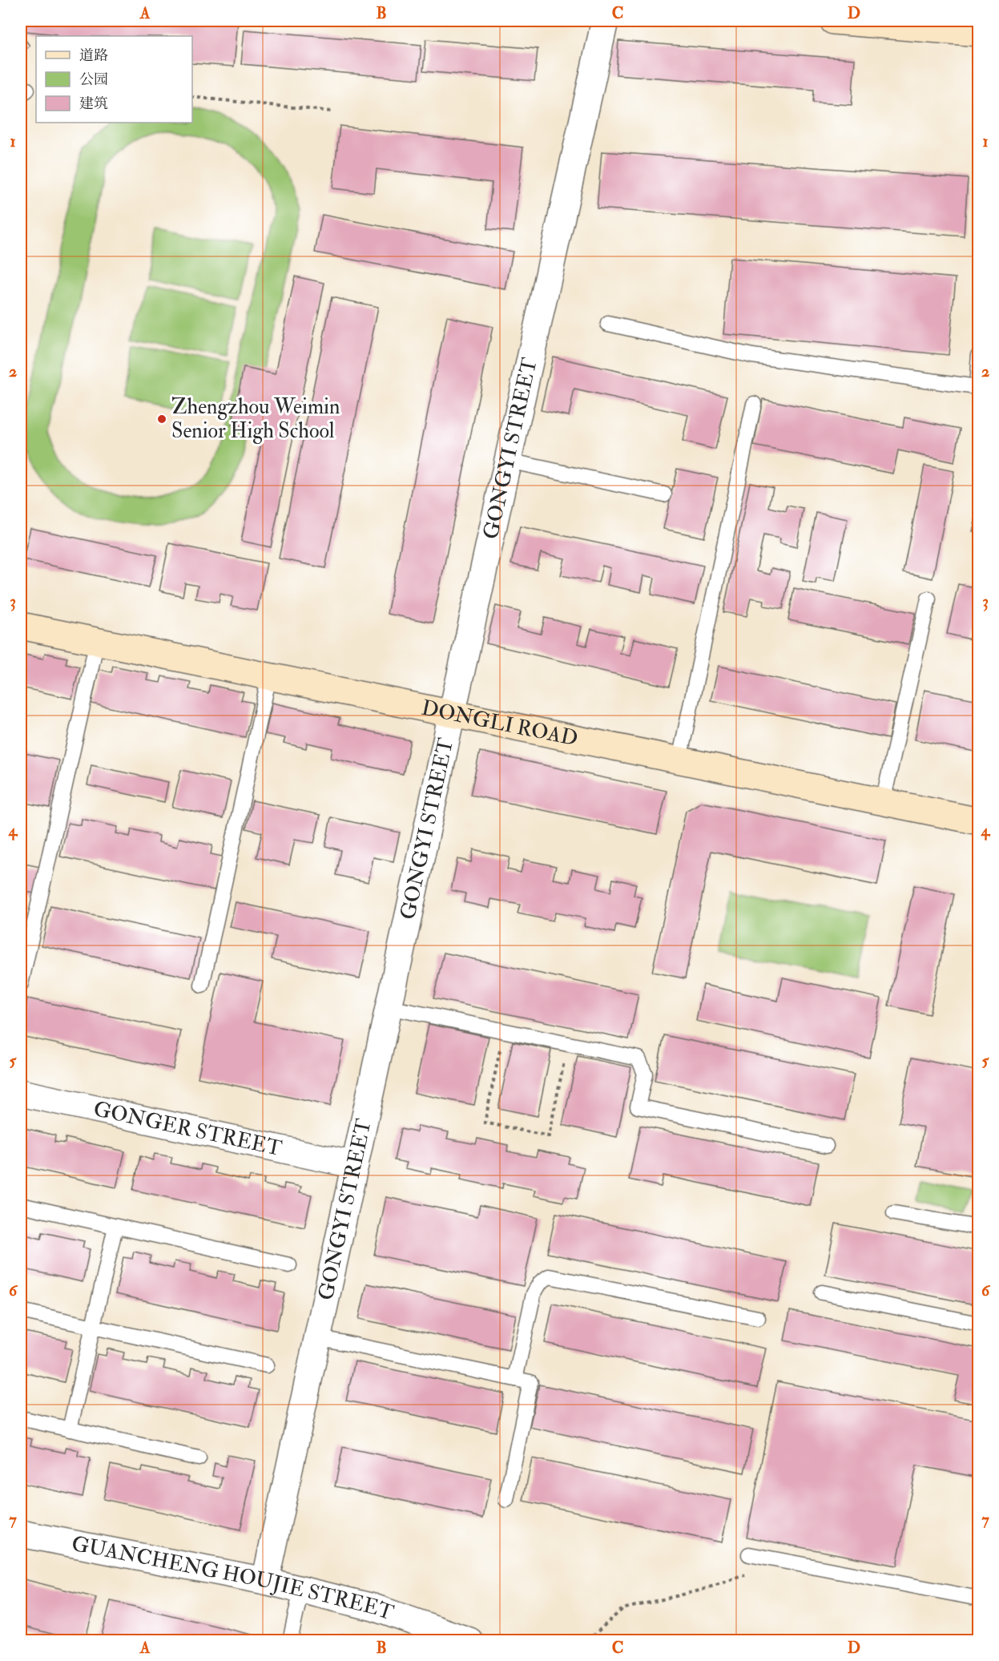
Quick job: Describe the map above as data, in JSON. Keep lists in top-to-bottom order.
{
  "streets": {
    "street": [
      "GONGYI STREET",
      "DONGLI ROAD",
      "GONGER STREET",
      "GUANCHENG HOUJIE STREET"
    ]
  },
  "crossings": [
    ["GONGYI STREET", "DONGLI ROAD"],
    ["GONGYI STREET", "GONGER STREET"],
    ["GONGYI STREET", "GUANCHENG HOUJIE STREET"]
  ],
  "places": ["Zhengzhou Weimin Senior High School"],
  "legend": ["道路", "公园", "建筑"],
  "grid": {
    "columns": [
      "A",
      "B",
      "C",
      "D"
    ],
    "rows": [
      "1",
      "2",
      "3",
      "4",
      "5",
      "6",
      "7"
    ]
  }
}
